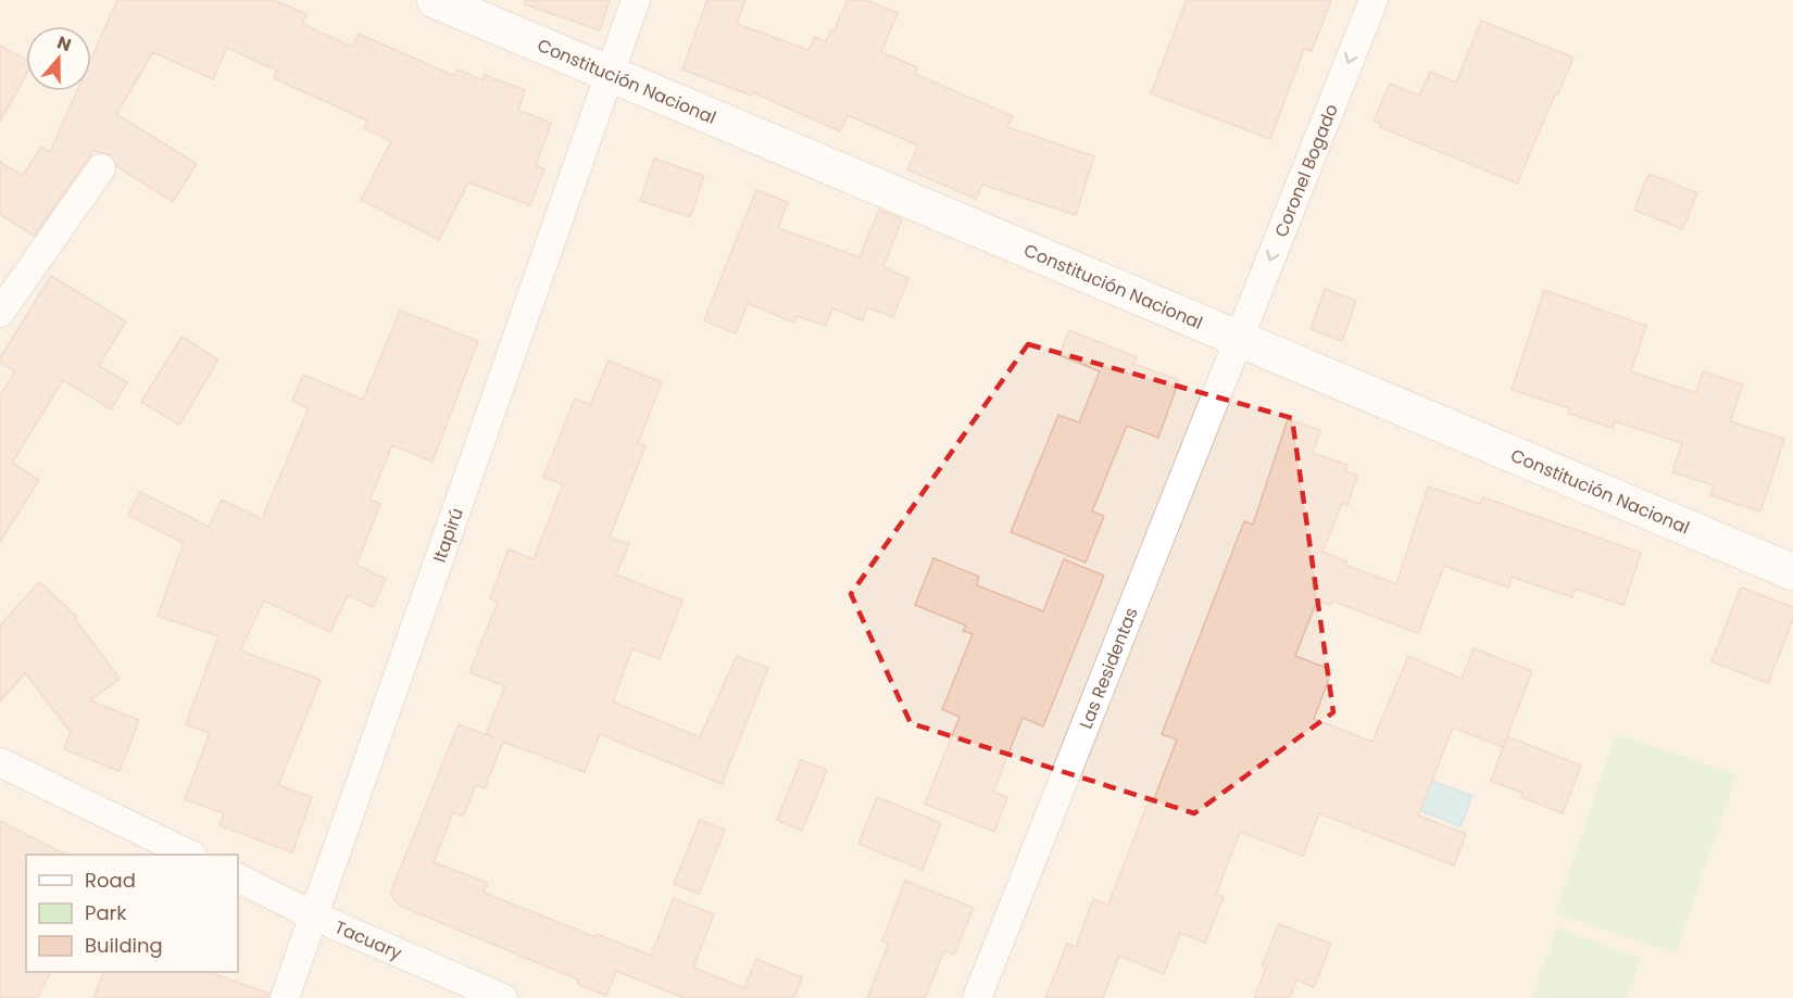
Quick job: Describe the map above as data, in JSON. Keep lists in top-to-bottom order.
{
  "streets": {
    "street": [
      "Constitución Nacional",
      "Coronel Bogado",
      "Itapirú",
      "Las Residentas",
      "Tacuary"
    ]
  },
  "crossings": [
    ["Constitución Nacional", "Coronel Bogado"],
    ["Constitución Nacional", "Itapirú"],
    ["Constitución Nacional", "Las Residentas"],
    ["Coronel Bogado", "Las Residentas"],
    ["Itapirú", "Tacuary"]
  ],
  "one_way": ["Coronel Bogado"],
  "legend": ["Road", "Park", "Building"],
  "north": "top"
}
